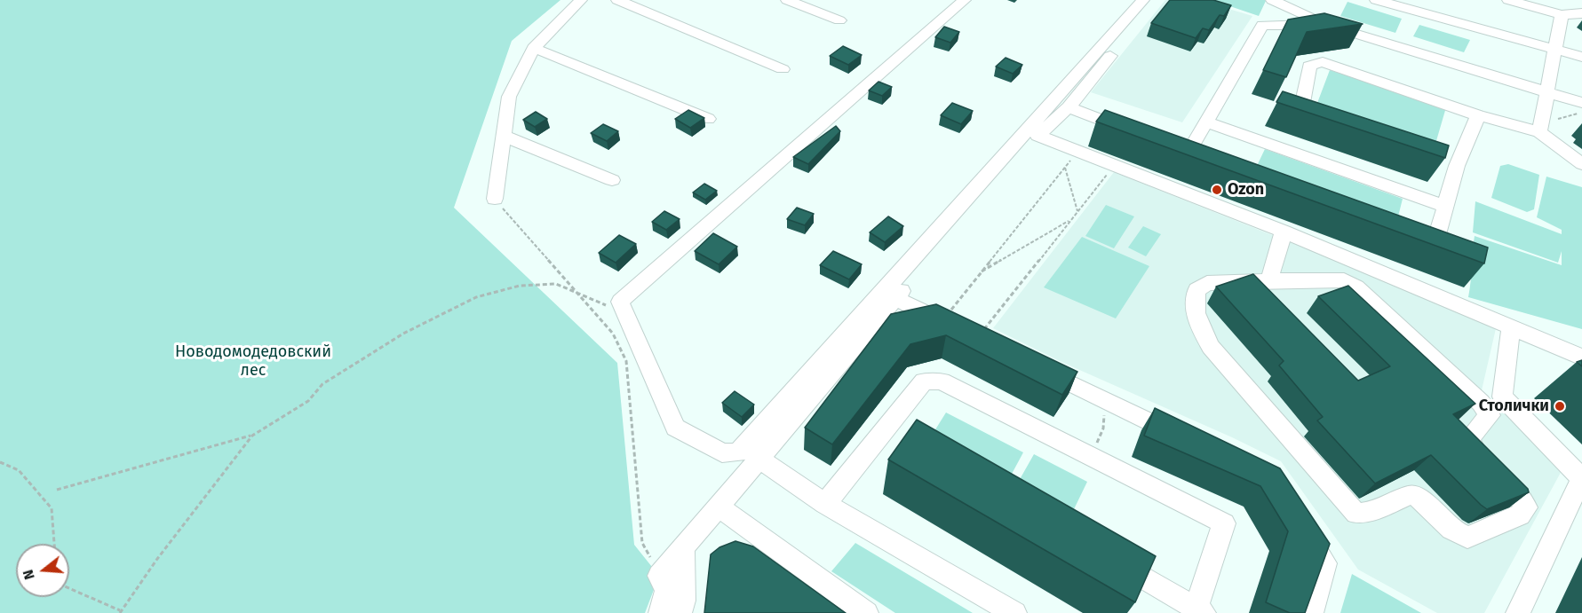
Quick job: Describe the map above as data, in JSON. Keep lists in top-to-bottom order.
{
  "parks": ["Новодомодедовский лес"],
  "places": ["Ozon", "Столички"],
  "north": "left"
}
